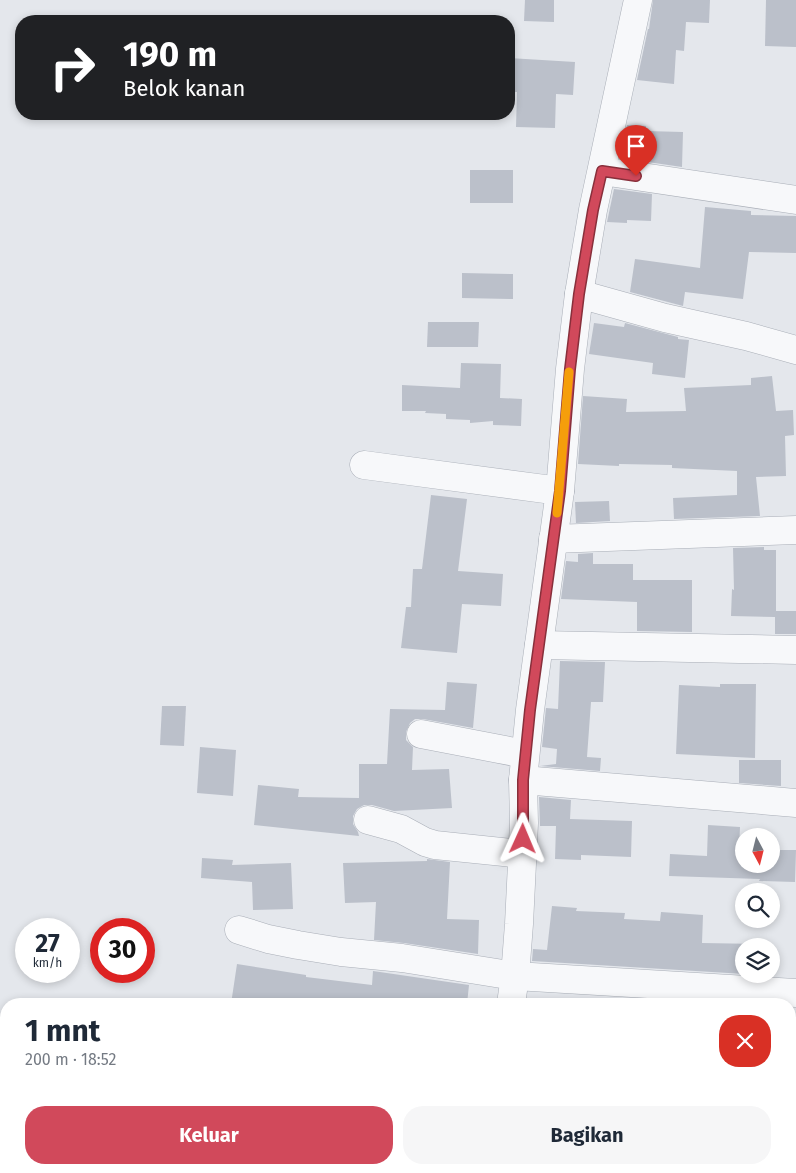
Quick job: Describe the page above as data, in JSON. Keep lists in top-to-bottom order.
{
  "north": "bottom",
  "page": {
    "turn": ["190 m", "Belok kanan"],
    "speed": "27 km/h",
    "limit": "30",
    "heading": ["1 mnt", "200 m · 18:52"],
    "buttons": ["Keluar", "Bagikan"]
  }
}
